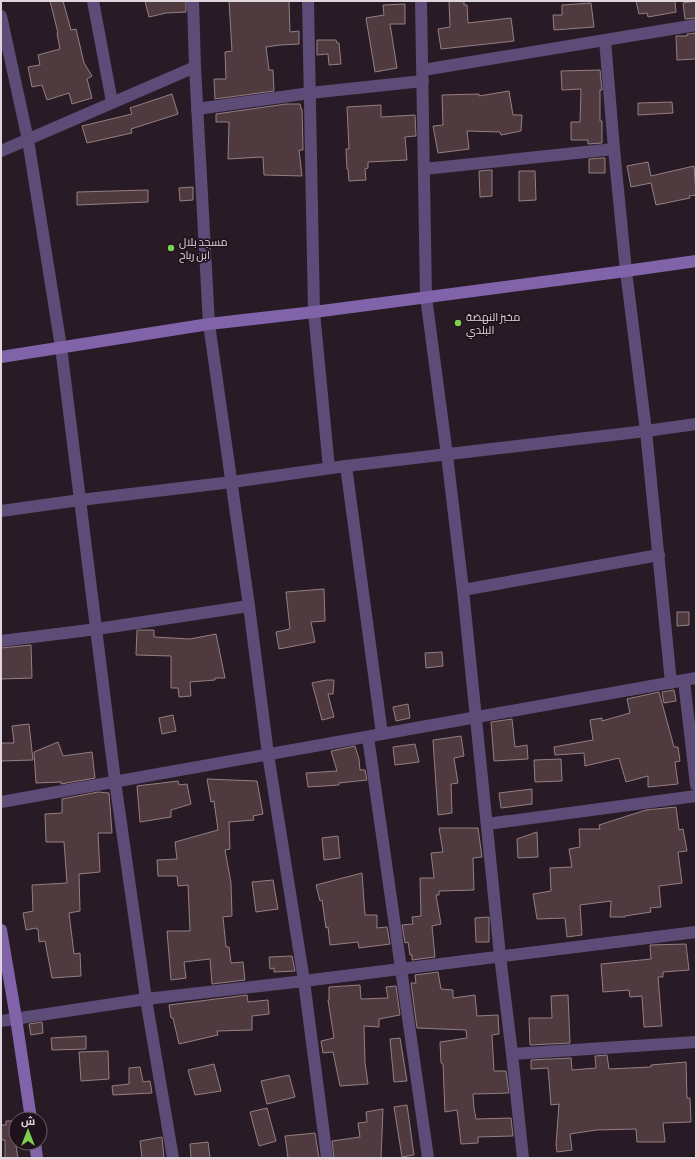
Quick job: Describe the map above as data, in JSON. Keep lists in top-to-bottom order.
{
  "places": ["مسجد بلال ابن رباح", "مخبز النهضة البلدي"],
  "north": "top"
}
